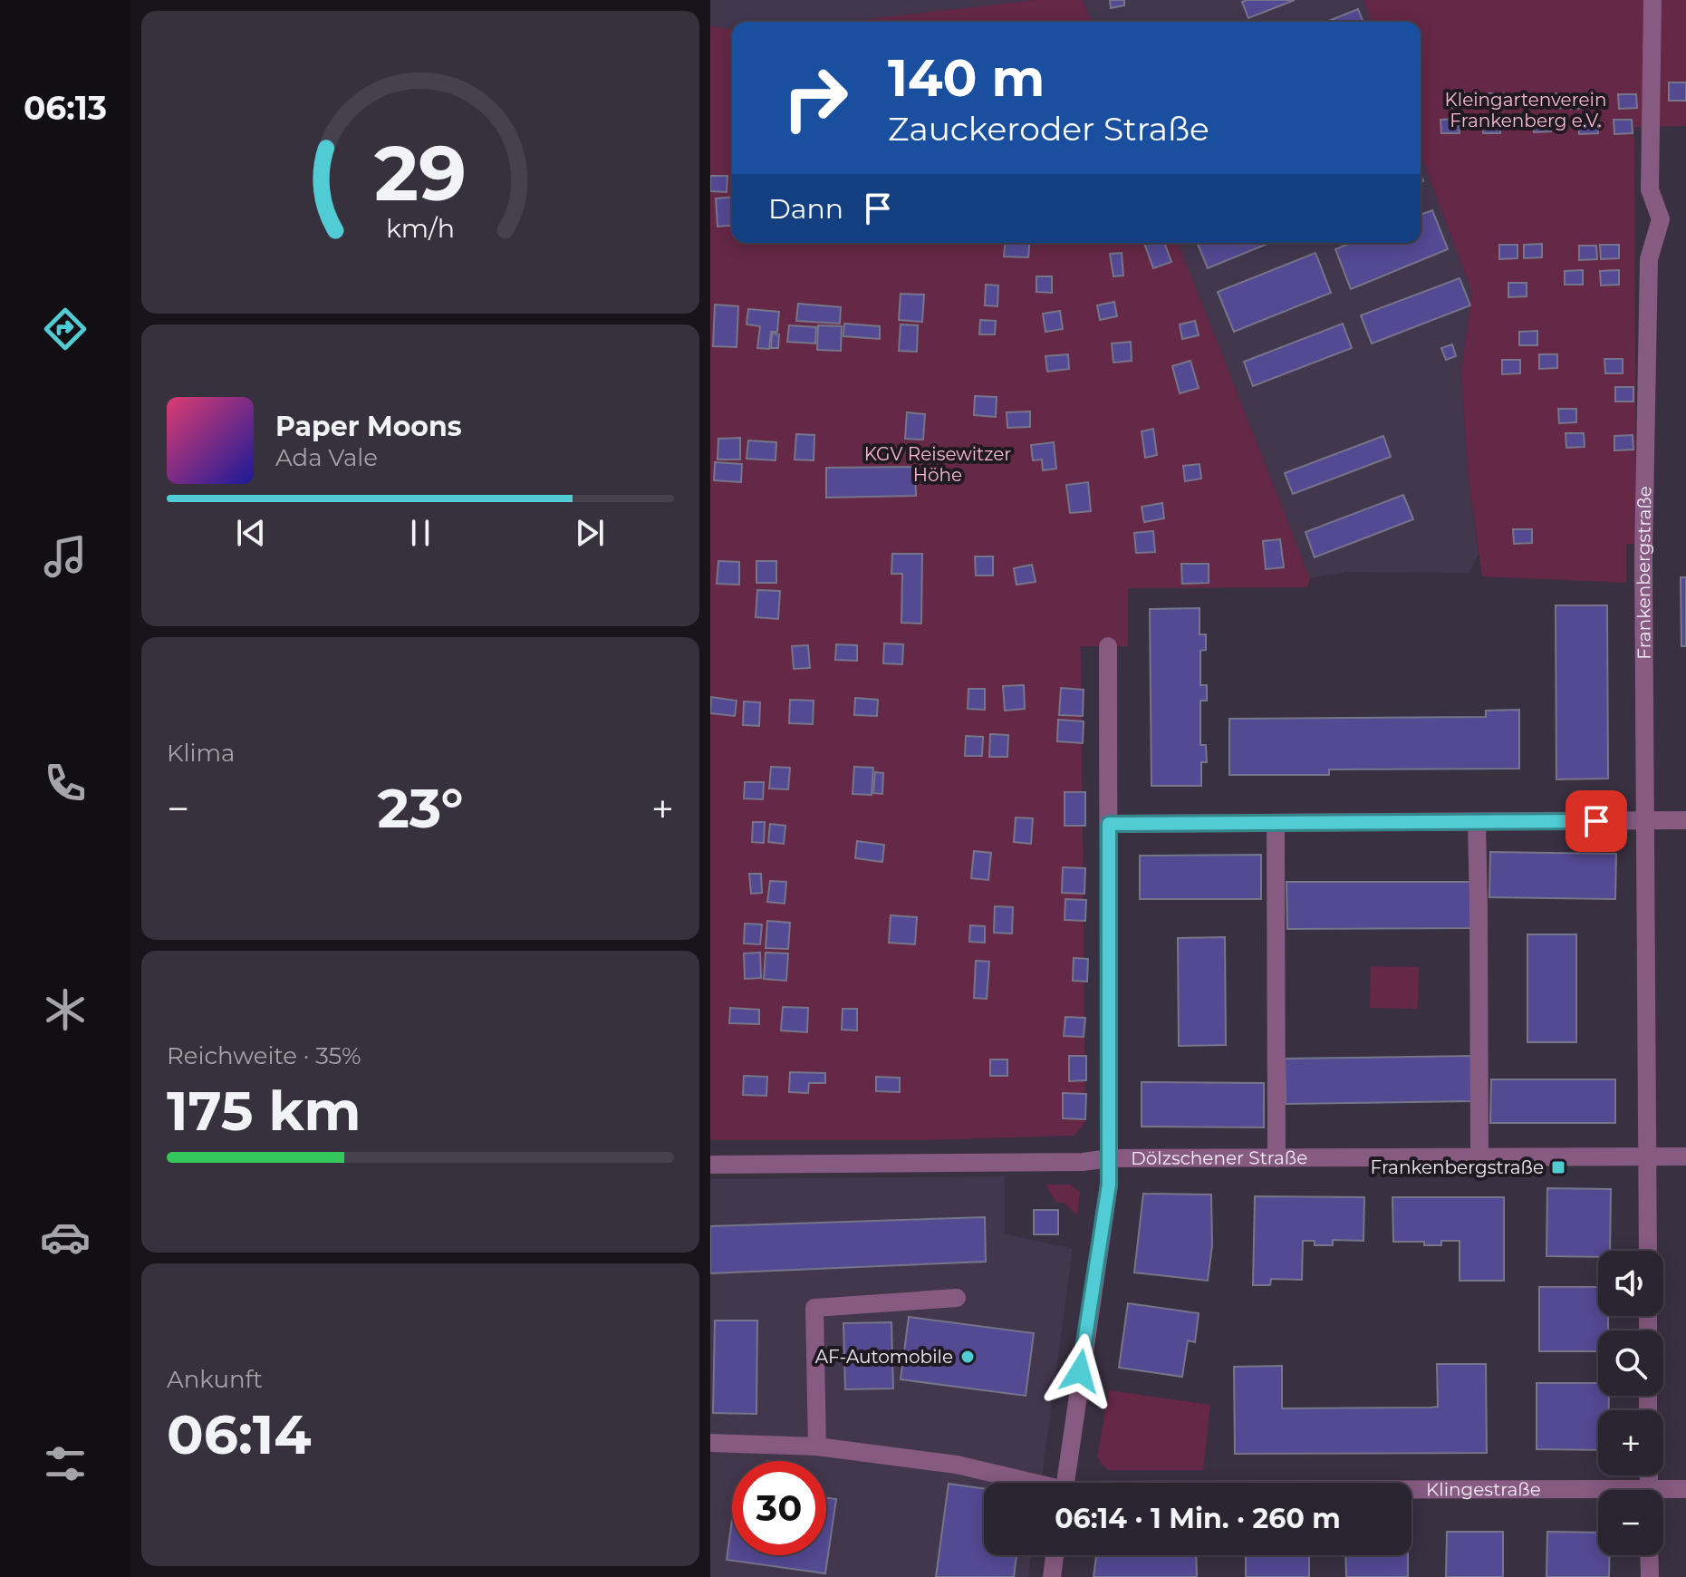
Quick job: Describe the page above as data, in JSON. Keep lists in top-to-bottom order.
{
  "streets": {
    "street": ["Frankenbergstraße", "Dölzschener Straße", "Klingestraße"]
  },
  "crossings": [
    ["Frankenbergstraße", "Dölzschener Straße"]
  ],
  "parks": ["Kleingartenverein Frankenberg e.V.", "KGV Reisewitzer Höhe"],
  "places": {
    "transit": ["Frankenbergstraße"],
    "other": ["AF-Automobile"]
  },
  "page": {
    "tabs": "06:13",
    "turn": ["140 m", "Zauckeroder Straße"],
    "then": "Dann",
    "song": ["Paper Moons", "Ada Vale"],
    "tile": [
      "Klima",
      ["Reichweite · 35%", "175 km"],
      ["Ankunft", "06:14"]
    ],
    "heat": ["−", "23°", "+"],
    "map_buttons": ["+", "−"],
    "limit": "30",
    "trip": "06:14 · 1 Min. · 260 m",
    "gauge": ["29", "km/h"]
  }
}
